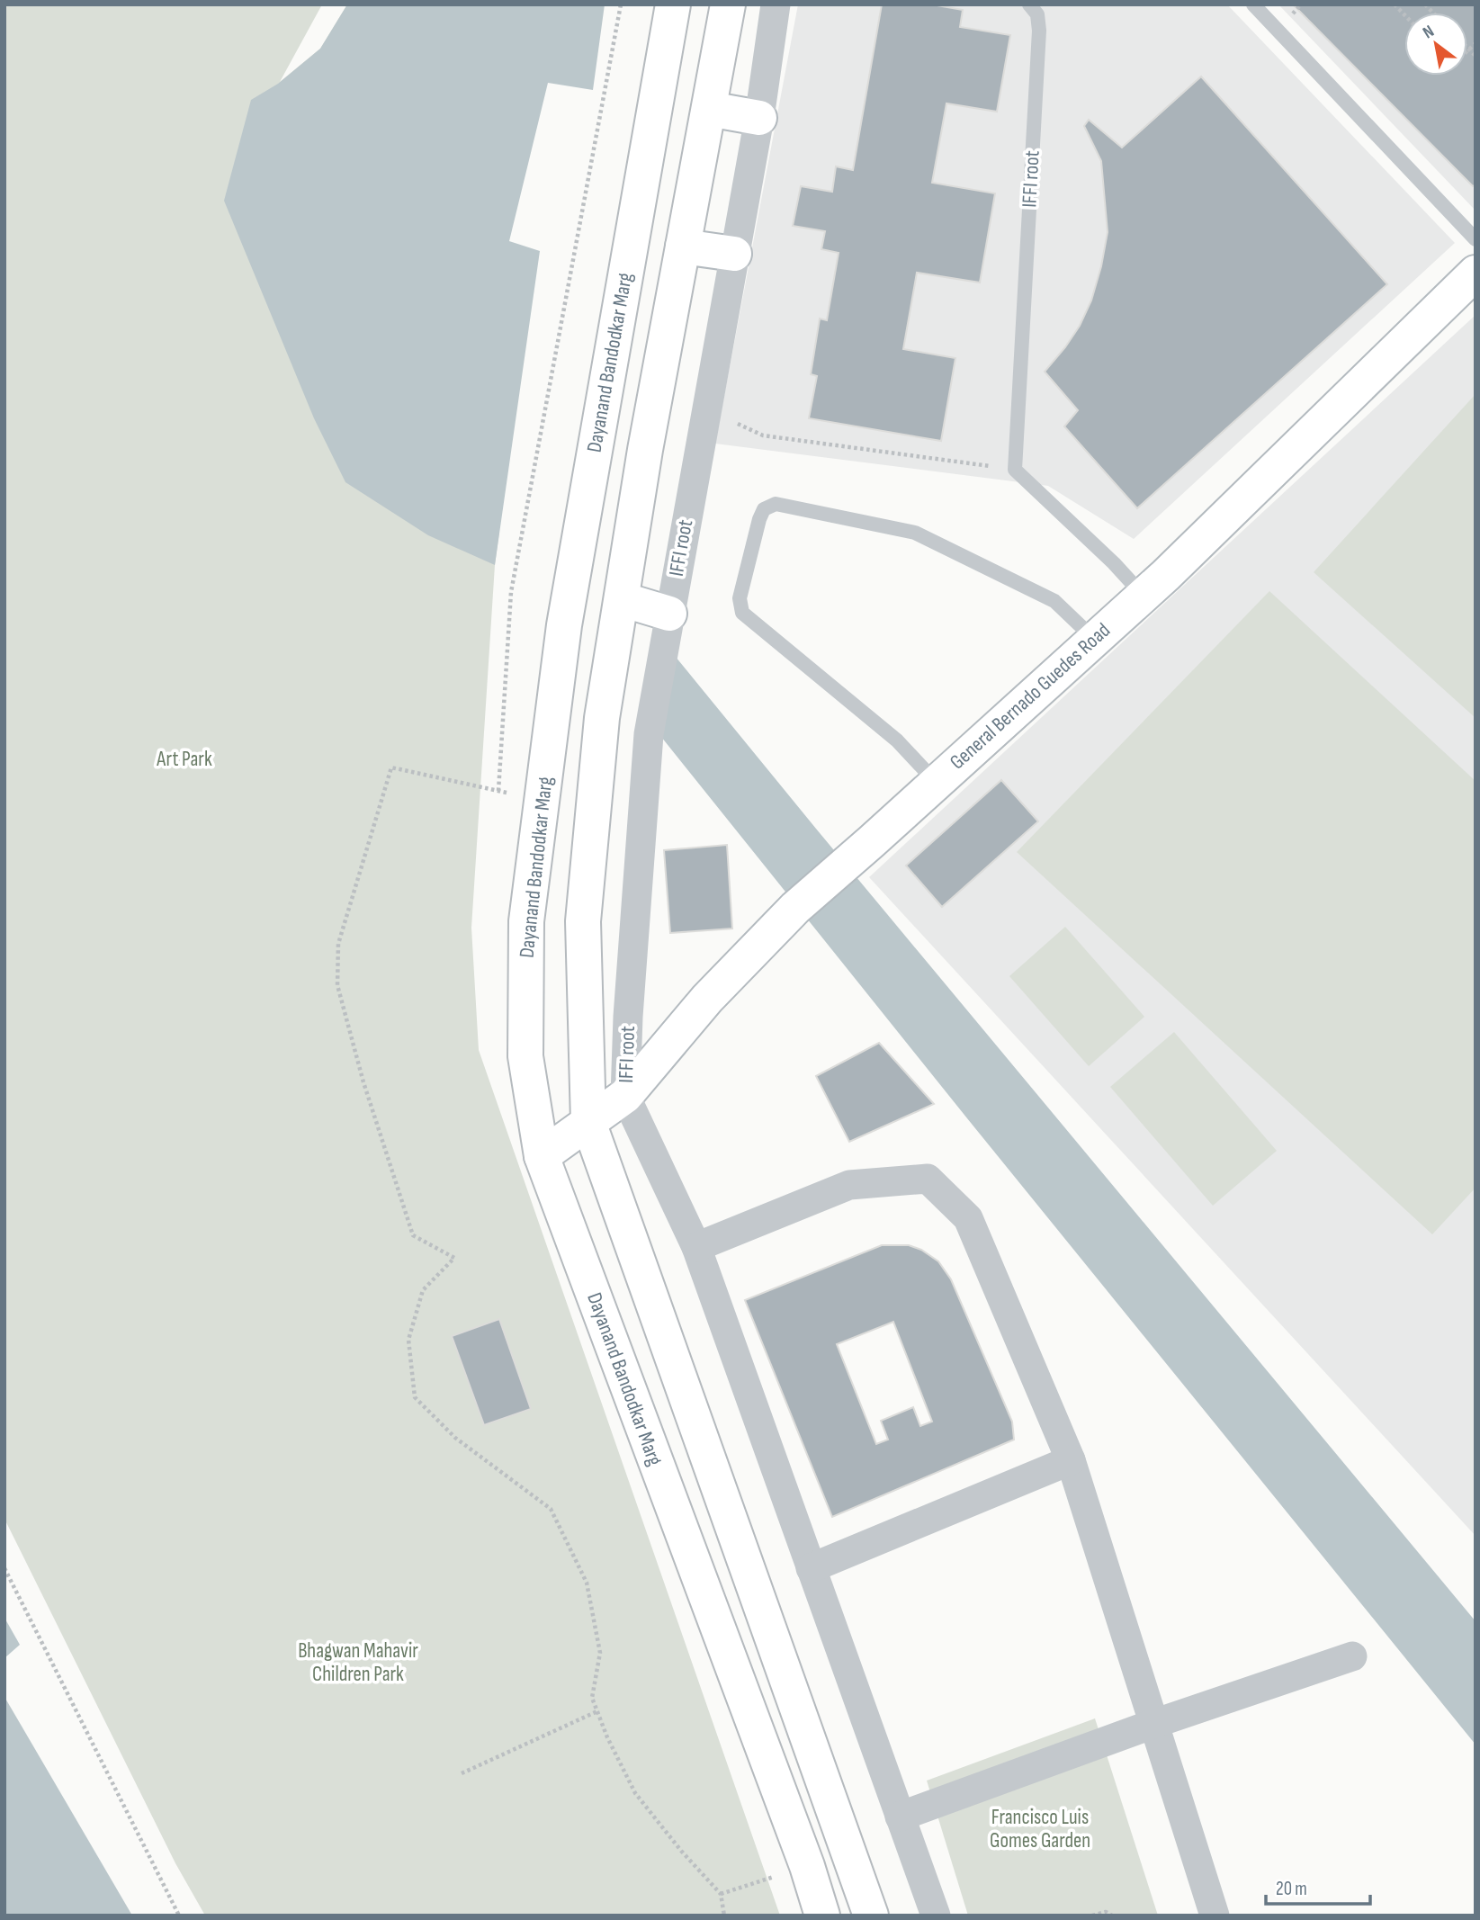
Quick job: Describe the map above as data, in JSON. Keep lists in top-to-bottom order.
{
  "streets": {
    "main road": ["Dayanand Bandodkar Marg", "General Bernado Guedes Road"],
    "street": ["IFFI root"]
  },
  "crossings": [
    ["IFFI root", "General Bernado Guedes Road"],
    ["Dayanand Bandodkar Marg", "General Bernado Guedes Road"]
  ],
  "parks": ["Art Park", "Bhagwan Mahavir Children Park", "Francisco Luis Gomes Garden"],
  "scale_bar": "20 m",
  "north": "top left"
}
